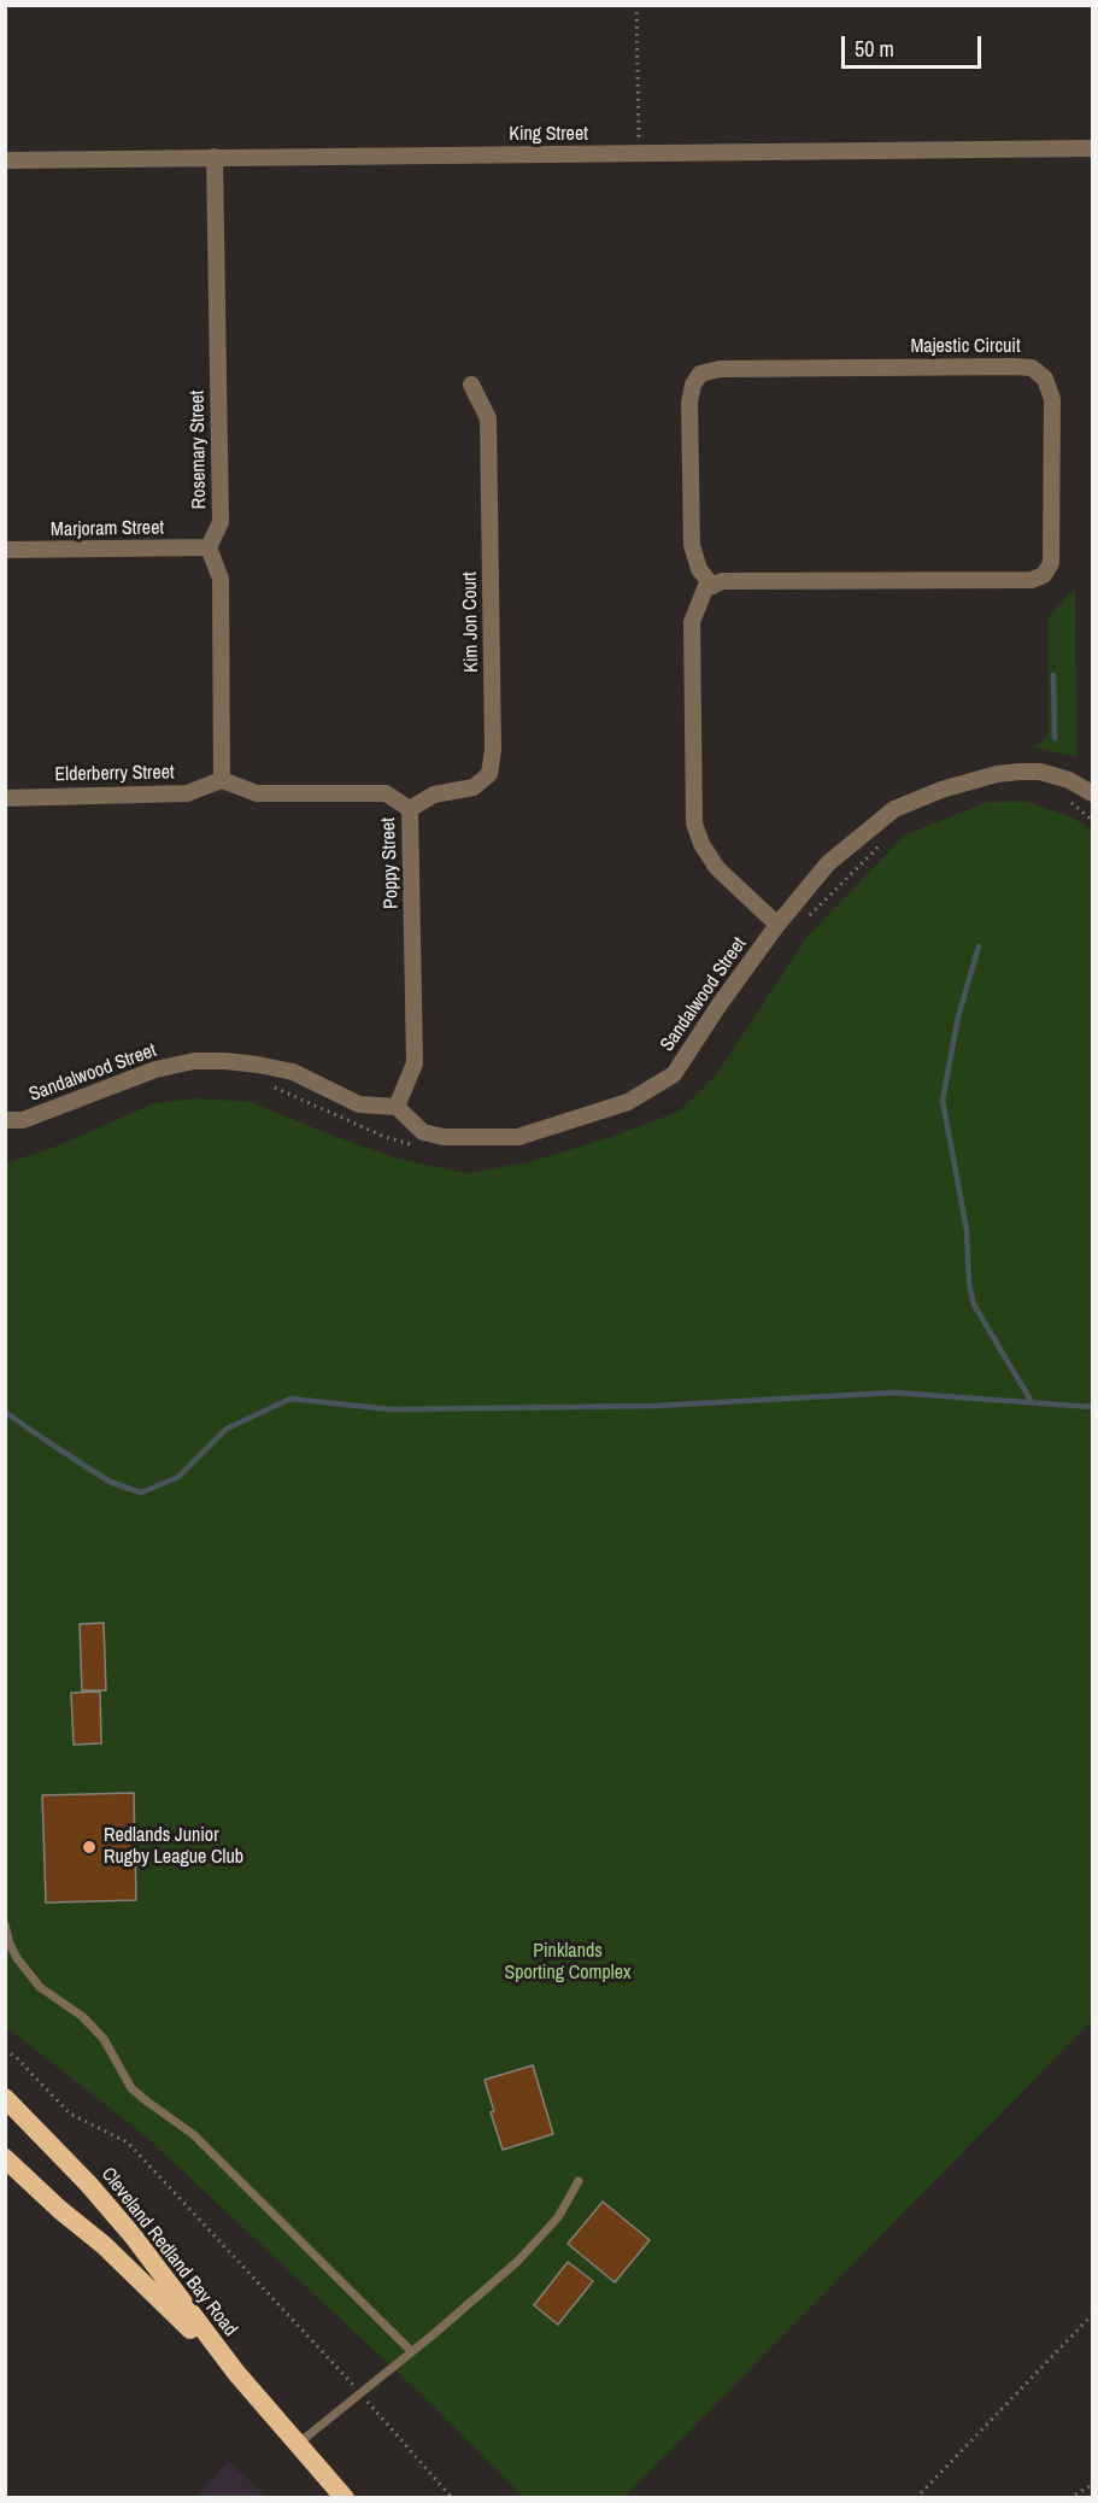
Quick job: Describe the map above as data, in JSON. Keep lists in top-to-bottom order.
{
  "streets": {
    "highway": ["Cleveland Redland Bay Road"],
    "street": [
      "King Street",
      "Majestic Circuit",
      "Rosemary Street",
      "Marjoram Street",
      "Kim Jon Court",
      "Elderberry Street",
      "Poppy Street",
      "Sandalwood Street"
    ]
  },
  "crossings": [
    ["King Street", "Rosemary Street"],
    ["Rosemary Street", "Marjoram Street"],
    ["Kim Jon Court", "Poppy Street"],
    ["Elderberry Street", "Poppy Street"],
    ["Poppy Street", "Sandalwood Street"]
  ],
  "parks": ["Pinklands Sporting Complex"],
  "places": ["Redlands Junior Rugby League Club"],
  "scale_bar": "50 m"
}
